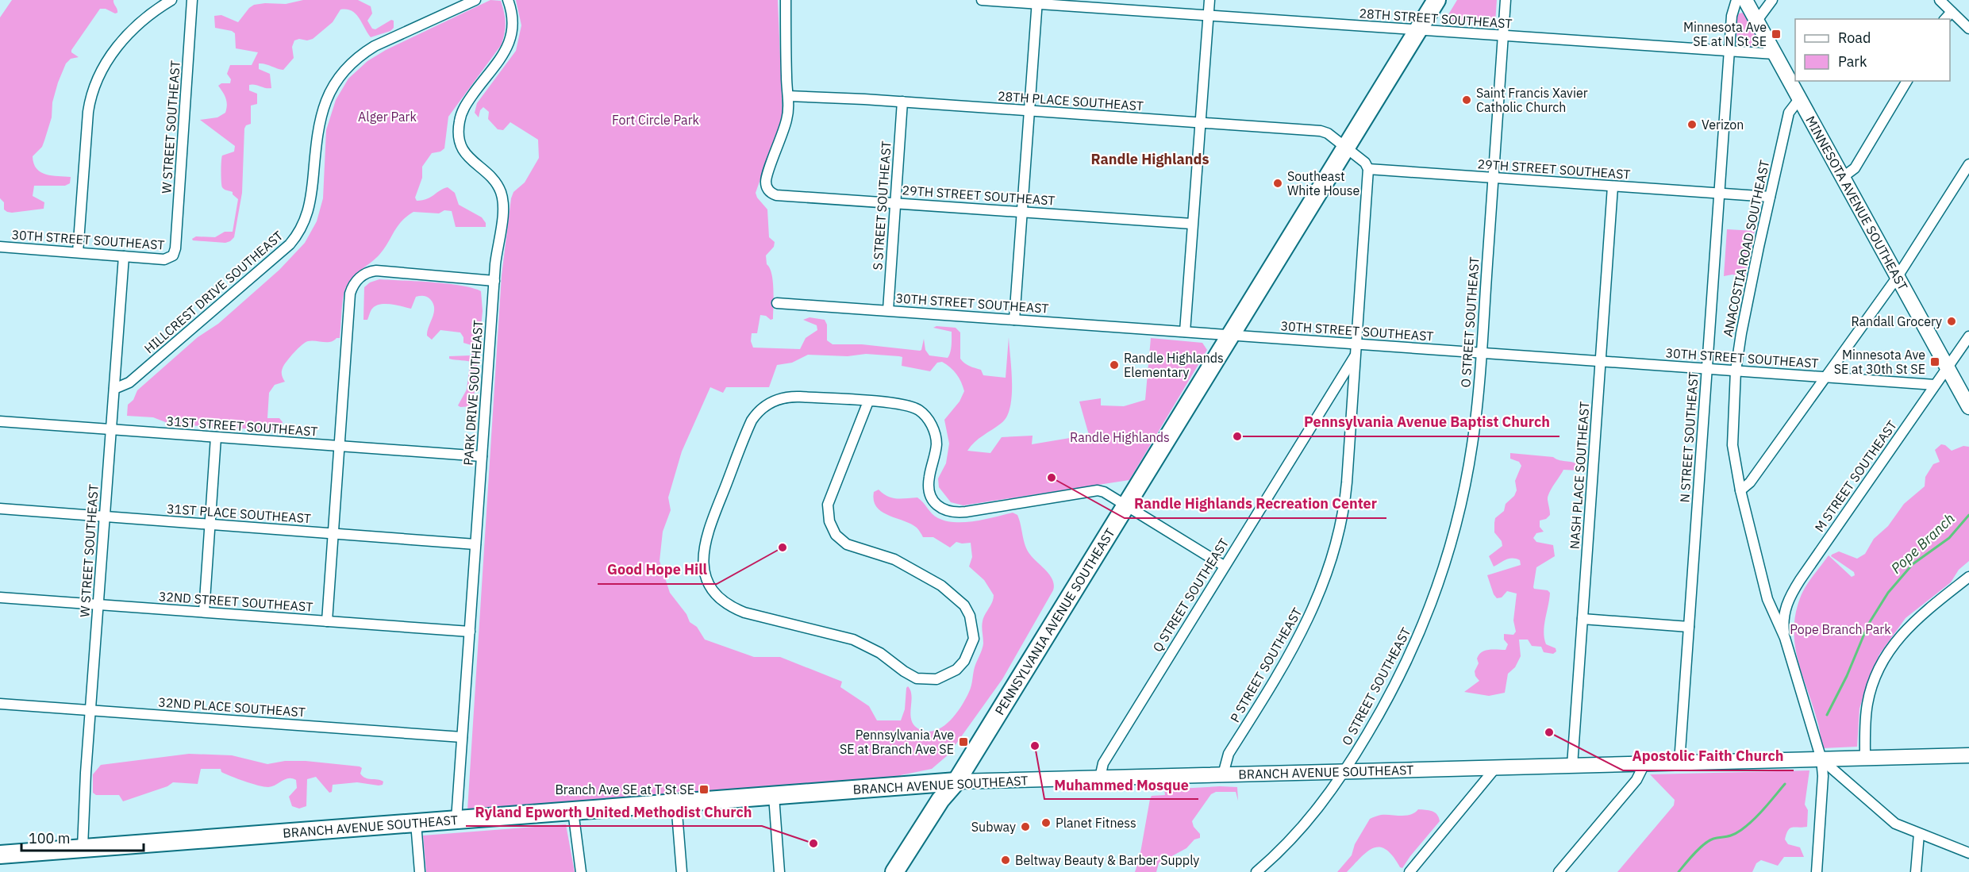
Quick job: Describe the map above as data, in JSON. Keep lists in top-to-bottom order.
{
  "streets": {
    "highway": ["PENNSYLVANIA AVENUE SOUTHEAST", "BRANCH AVENUE SOUTHEAST"],
    "main road": ["MINNESOTA AVENUE SOUTHEAST"],
    "street": [
      "28TH STREET SOUTHEAST",
      "28TH PLACE SOUTHEAST",
      "W STREET SOUTHEAST",
      "29TH STREET SOUTHEAST",
      "S STREET SOUTHEAST",
      "30TH STREET SOUTHEAST",
      "ANACOSTIA ROAD SOUTHEAST",
      "HILLCREST DRIVE SOUTHEAST",
      "O STREET SOUTHEAST",
      "PARK DRIVE SOUTHEAST",
      "31ST STREET SOUTHEAST",
      "N STREET SOUTHEAST",
      "NASH PLACE SOUTHEAST",
      "M STREET SOUTHEAST",
      "31ST PLACE SOUTHEAST",
      "Q STREET SOUTHEAST",
      "32ND STREET SOUTHEAST",
      "P STREET SOUTHEAST",
      "32ND PLACE SOUTHEAST"
    ]
  },
  "crossings": [
    ["28TH STREET SOUTHEAST", "MINNESOTA AVENUE SOUTHEAST"],
    ["28TH STREET SOUTHEAST", "O STREET SOUTHEAST"],
    ["28TH STREET SOUTHEAST", "N STREET SOUTHEAST"],
    ["28TH STREET SOUTHEAST", "PENNSYLVANIA AVENUE SOUTHEAST"],
    ["28TH PLACE SOUTHEAST", "29TH STREET SOUTHEAST"],
    ["28TH PLACE SOUTHEAST", "S STREET SOUTHEAST"],
    ["28TH PLACE SOUTHEAST", "PENNSYLVANIA AVENUE SOUTHEAST"],
    ["W STREET SOUTHEAST", "30TH STREET SOUTHEAST"],
    ["W STREET SOUTHEAST", "HILLCREST DRIVE SOUTHEAST"],
    ["W STREET SOUTHEAST", "31ST STREET SOUTHEAST"],
    ["W STREET SOUTHEAST", "31ST PLACE SOUTHEAST"],
    ["W STREET SOUTHEAST", "32ND STREET SOUTHEAST"],
    ["W STREET SOUTHEAST", "32ND PLACE SOUTHEAST"],
    ["W STREET SOUTHEAST", "BRANCH AVENUE SOUTHEAST"],
    ["29TH STREET SOUTHEAST", "S STREET SOUTHEAST"],
    ["29TH STREET SOUTHEAST", "ANACOSTIA ROAD SOUTHEAST"],
    ["29TH STREET SOUTHEAST", "O STREET SOUTHEAST"],
    ["29TH STREET SOUTHEAST", "N STREET SOUTHEAST"],
    ["29TH STREET SOUTHEAST", "NASH PLACE SOUTHEAST"],
    ["29TH STREET SOUTHEAST", "P STREET SOUTHEAST"],
    ["MINNESOTA AVENUE SOUTHEAST", "ANACOSTIA ROAD SOUTHEAST"],
    ["MINNESOTA AVENUE SOUTHEAST", "M STREET SOUTHEAST"],
    ["S STREET SOUTHEAST", "30TH STREET SOUTHEAST"],
    ["30TH STREET SOUTHEAST", "ANACOSTIA ROAD SOUTHEAST"],
    ["30TH STREET SOUTHEAST", "O STREET SOUTHEAST"],
    ["30TH STREET SOUTHEAST", "N STREET SOUTHEAST"],
    ["30TH STREET SOUTHEAST", "NASH PLACE SOUTHEAST"],
    ["30TH STREET SOUTHEAST", "M STREET SOUTHEAST"],
    ["30TH STREET SOUTHEAST", "PENNSYLVANIA AVENUE SOUTHEAST"],
    ["30TH STREET SOUTHEAST", "P STREET SOUTHEAST"],
    ["ANACOSTIA ROAD SOUTHEAST", "M STREET SOUTHEAST"],
    ["ANACOSTIA ROAD SOUTHEAST", "BRANCH AVENUE SOUTHEAST"],
    ["O STREET SOUTHEAST", "BRANCH AVENUE SOUTHEAST"],
    ["PARK DRIVE SOUTHEAST", "31ST STREET SOUTHEAST"],
    ["PARK DRIVE SOUTHEAST", "31ST PLACE SOUTHEAST"],
    ["PARK DRIVE SOUTHEAST", "32ND STREET SOUTHEAST"],
    ["PARK DRIVE SOUTHEAST", "32ND PLACE SOUTHEAST"],
    ["PARK DRIVE SOUTHEAST", "BRANCH AVENUE SOUTHEAST"],
    ["N STREET SOUTHEAST", "BRANCH AVENUE SOUTHEAST"],
    ["NASH PLACE SOUTHEAST", "BRANCH AVENUE SOUTHEAST"],
    ["Q STREET SOUTHEAST", "P STREET SOUTHEAST"],
    ["Q STREET SOUTHEAST", "BRANCH AVENUE SOUTHEAST"],
    ["PENNSYLVANIA AVENUE SOUTHEAST", "BRANCH AVENUE SOUTHEAST"],
    ["P STREET SOUTHEAST", "BRANCH AVENUE SOUTHEAST"]
  ],
  "districts": ["Randle Highlands"],
  "water": ["Pope Branch"],
  "parks": [
    "Alger Park",
    "Fort Circle Park",
    "Randle Highlands",
    "Pope Branch Park"
  ],
  "places": {
    "transit": [
      "Minnesota Ave SE at N St SE",
      "Minnesota Ave SE at 30th St SE",
      "Pennsylvania Ave SE at Branch Ave SE",
      "Branch Ave SE at T St SE"
    ],
    "other": [
      "Saint Francis Xavier Catholic Church",
      "Verizon",
      "Southeast White House",
      "Randall Grocery",
      "Randle Highlands Elementary",
      "Pennsylvania Avenue Baptist Church",
      "Randle Highlands Recreation Center",
      "Good Hope Hill",
      "Apostolic Faith Church",
      "Muhammed Mosque",
      "Planet Fitness",
      "Subway",
      "Ryland Epworth United Methodist Church",
      "Beltway Beauty & Barber Supply"
    ]
  },
  "legend": ["Road", "Park"],
  "scale_bar": "100 m"
}
